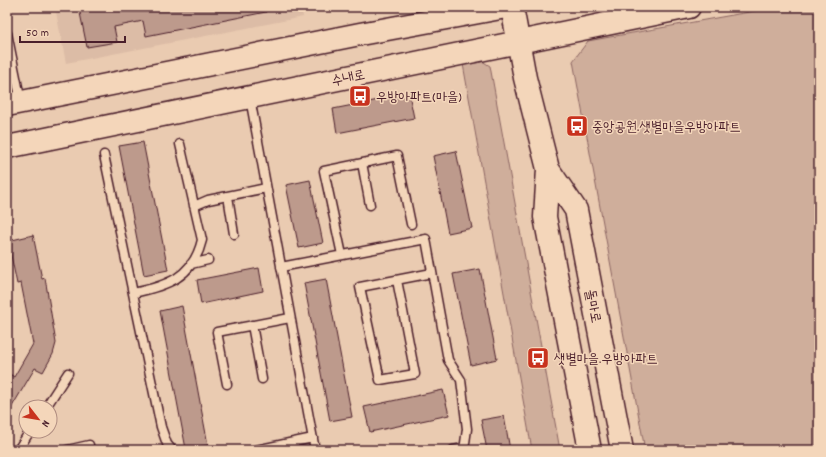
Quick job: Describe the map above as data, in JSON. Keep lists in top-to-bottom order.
{
  "streets": {
    "main road": ["수내로", "돌마로"]
  },
  "crossings": [
    ["수내로", "돌마로"]
  ],
  "places": {
    "bus stop": ["우방아파트(마을)", "중앙공원.샛별마을우방아파트", "샛별마을.우방아파트"]
  },
  "scale_bar": "50 m",
  "north": "bottom right"
}
